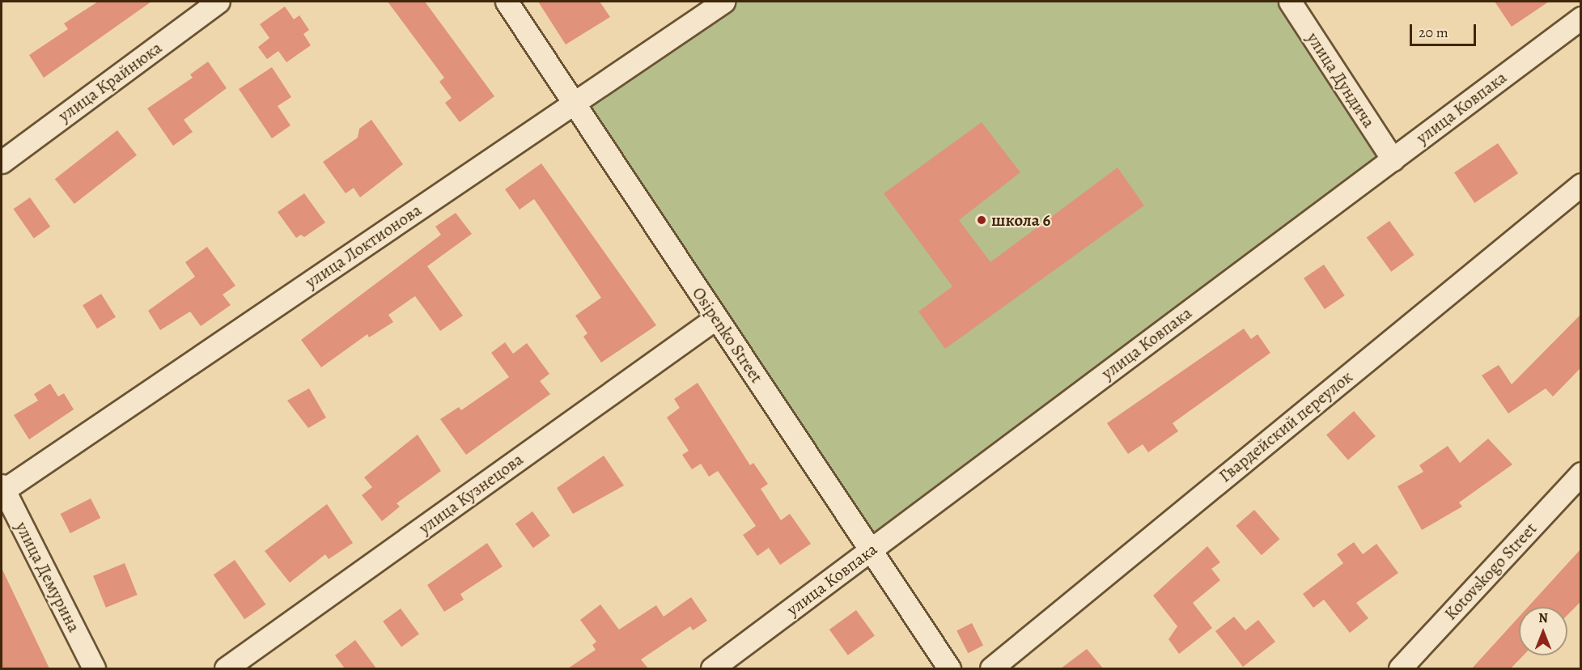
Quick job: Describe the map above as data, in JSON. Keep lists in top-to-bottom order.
{
  "streets": {
    "street": [
      "улица Дундича",
      "улица Крайнюка",
      "улица Ковпака",
      "улица Локтионова",
      "Osipenko Street",
      "Гвардейский переулок",
      "улица Кузнецова",
      "Kotovskogo Street",
      "улица Демурина"
    ]
  },
  "crossings": [
    ["улица Дундича", "улица Ковпака"],
    ["улица Ковпака", "Osipenko Street"],
    ["улица Локтионова", "Osipenko Street"],
    ["улица Локтионова", "улица Демурина"],
    ["Osipenko Street", "улица Кузнецова"]
  ],
  "places": ["школа 6"],
  "scale_bar": "20 m",
  "north": "top"
}
